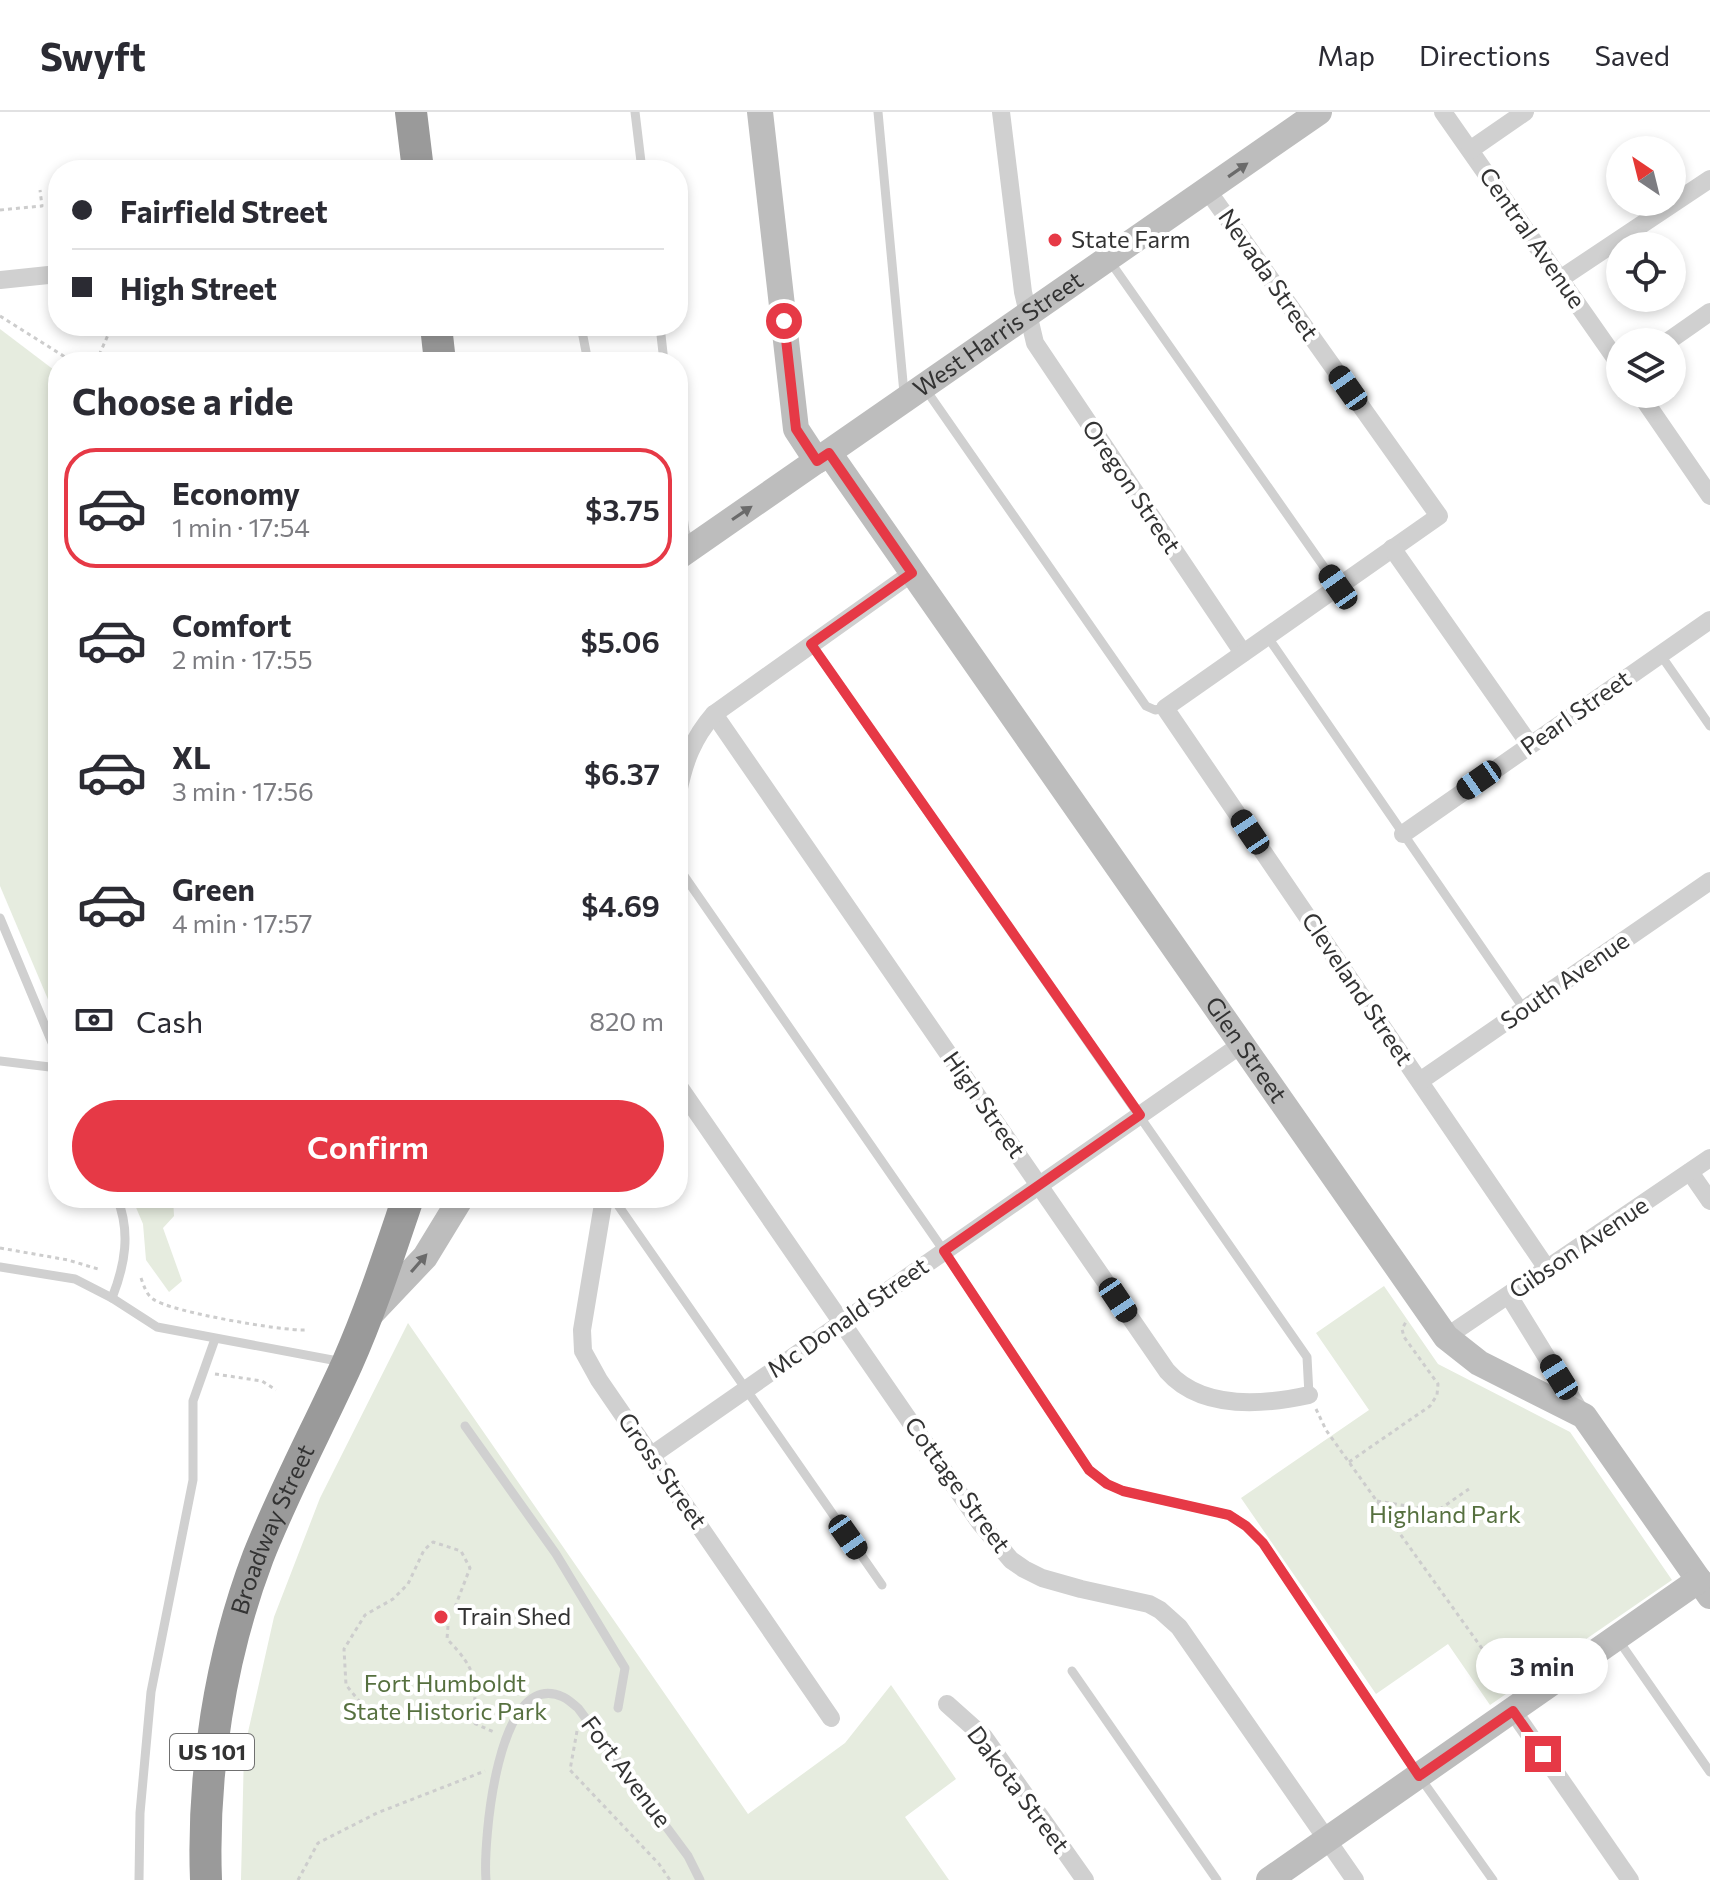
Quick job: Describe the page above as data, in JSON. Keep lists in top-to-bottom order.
{
  "streets": {
    "highway": ["Broadway Street", "US 101"],
    "street": [
      "Central Avenue",
      "Nevada Street",
      "West Harris Street",
      "Oregon Street",
      "Pearl Street",
      "South Avenue",
      "Cleveland Street",
      "Glen Street",
      "High Street",
      "Gibson Avenue",
      "Mc Donald Street",
      "Gross Street",
      "Cottage Street",
      "Dakota Street"
    ],
    "lane": ["Fort Avenue"]
  },
  "crossings": [
    ["Nevada Street", "West Harris Street"],
    ["West Harris Street", "Oregon Street"],
    ["West Harris Street", "Glen Street"],
    ["South Avenue", "Cleveland Street"],
    ["Cleveland Street", "Gibson Avenue"],
    ["Glen Street", "Gibson Avenue"],
    ["Glen Street", "Mc Donald Street"],
    ["High Street", "Mc Donald Street"],
    ["Mc Donald Street", "Gross Street"],
    ["Mc Donald Street", "Cottage Street"]
  ],
  "parks": ["Highland Park", "Fort Humboldt State Historic Park"],
  "places": ["State Farm", "Train Shed"],
  "north": "top left",
  "page": {
    "header": "Swyft",
    "nav": ["Map", "Directions", "Saved"],
    "banner": ["Fairfield Street", "High Street"],
    "heading": "Choose a ride",
    "list": [
      {
        "name": "Economy",
        "note": "1 min · 17:54",
        "value": "$3.75"
      },
      {
        "name": "Comfort",
        "note": "2 min · 17:55",
        "value": "$5.06"
      },
      {
        "name": "XL",
        "note": "3 min · 17:56",
        "value": "$6.37"
      },
      {
        "name": "Green",
        "note": "4 min · 17:57",
        "value": "$4.69"
      }
    ],
    "pay": ["Cash", "820 m"],
    "buttons": "Confirm",
    "bubble": "3 min"
  }
}
